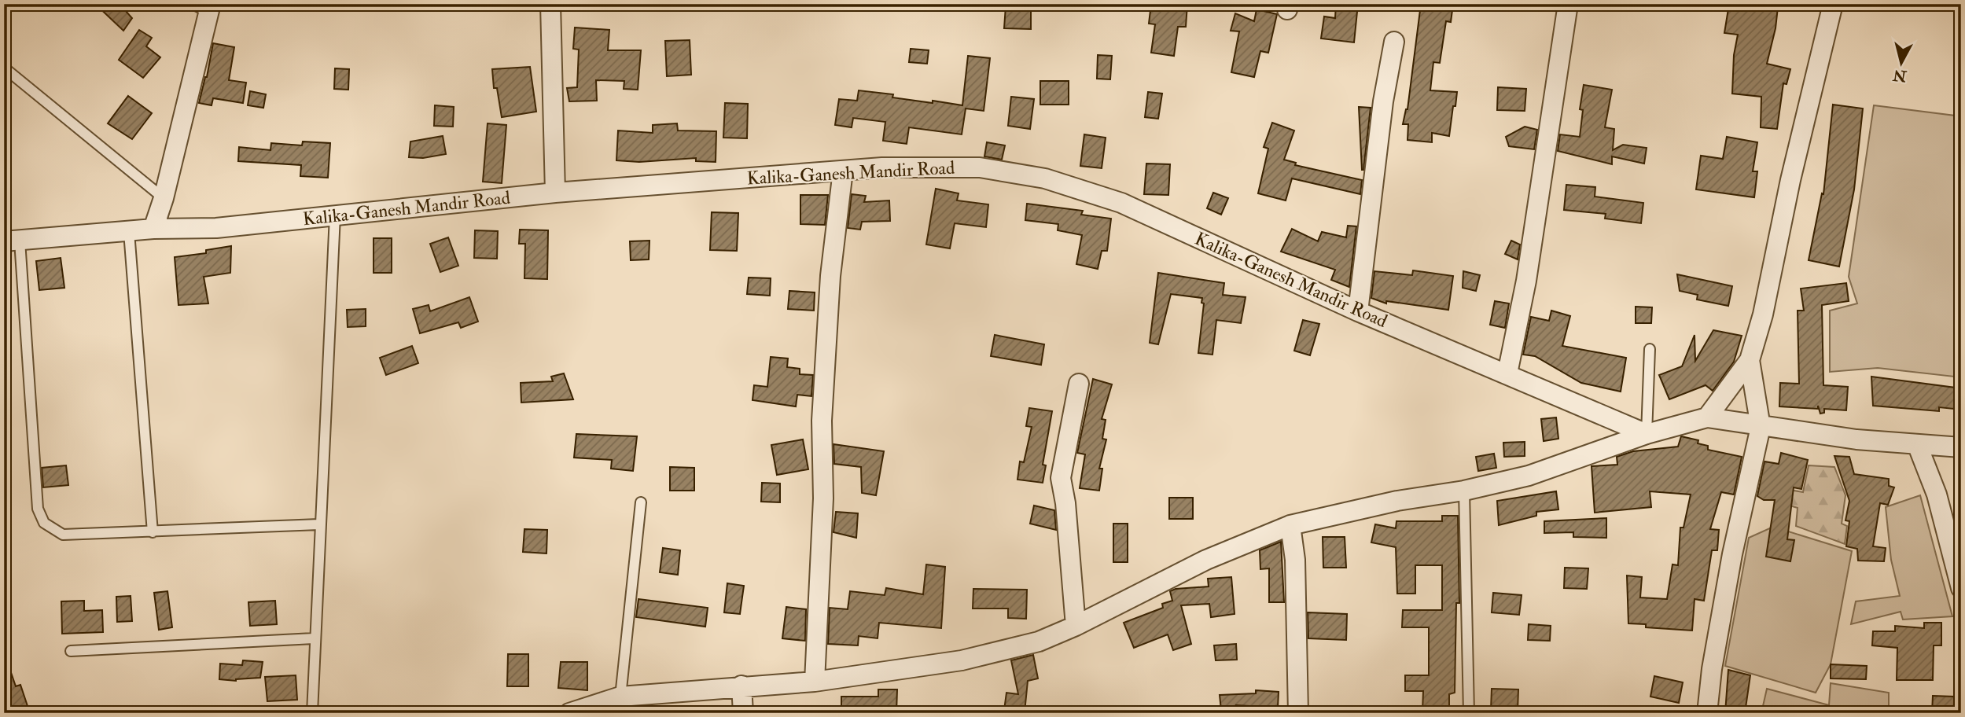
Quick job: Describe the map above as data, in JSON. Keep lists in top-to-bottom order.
{
  "streets": {
    "street": ["Kalika-Ganesh Mandir Road"]
  },
  "north": "bottom"
}
